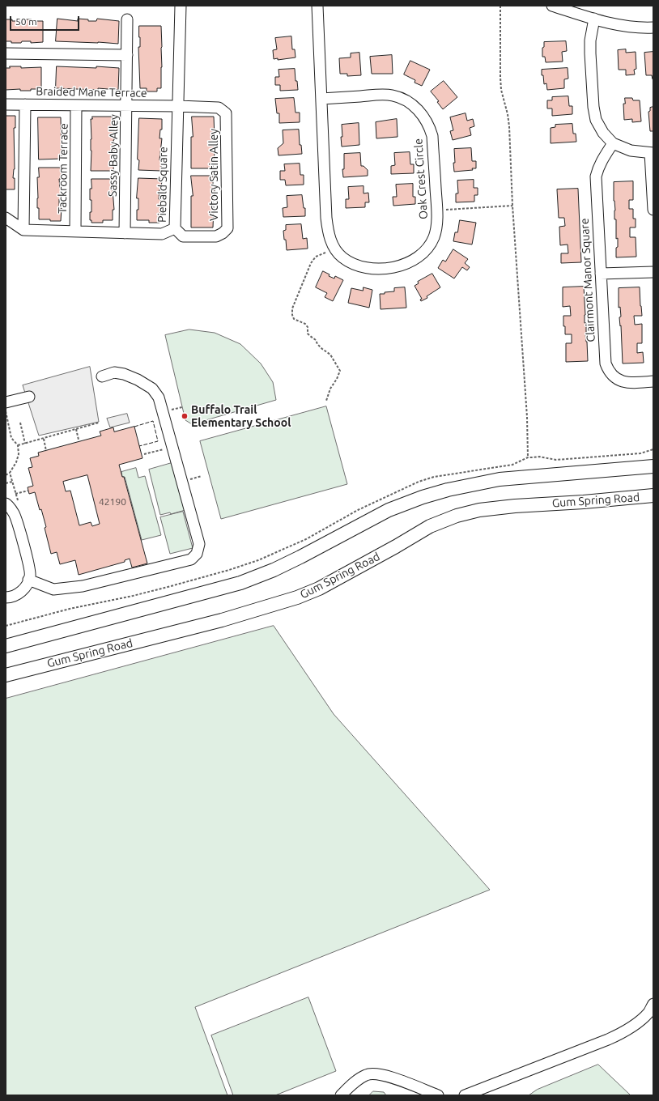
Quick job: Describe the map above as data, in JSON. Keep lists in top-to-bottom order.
{
  "streets": {
    "main road": ["Gum Spring Road"],
    "street": [
      "Braided Mane Terrace",
      "Sassy Baby Alley",
      "Tackroom Terrace",
      "Victory Satin Alley",
      "Oak Crest Circle",
      "Piebald Square",
      "Clairmont Manor Square"
    ]
  },
  "crossings": [
    ["Braided Mane Terrace", "Sassy Baby Alley"],
    ["Braided Mane Terrace", "Tackroom Terrace"],
    ["Braided Mane Terrace", "Victory Satin Alley"],
    ["Braided Mane Terrace", "Piebald Square"],
    ["Sassy Baby Alley", "Piebald Square"],
    ["Tackroom Terrace", "Piebald Square"],
    ["Victory Satin Alley", "Piebald Square"]
  ],
  "places": ["Buffalo Trail Elementary School"],
  "house_numbers": ["42190"],
  "scale_bar": "50 m"
}
